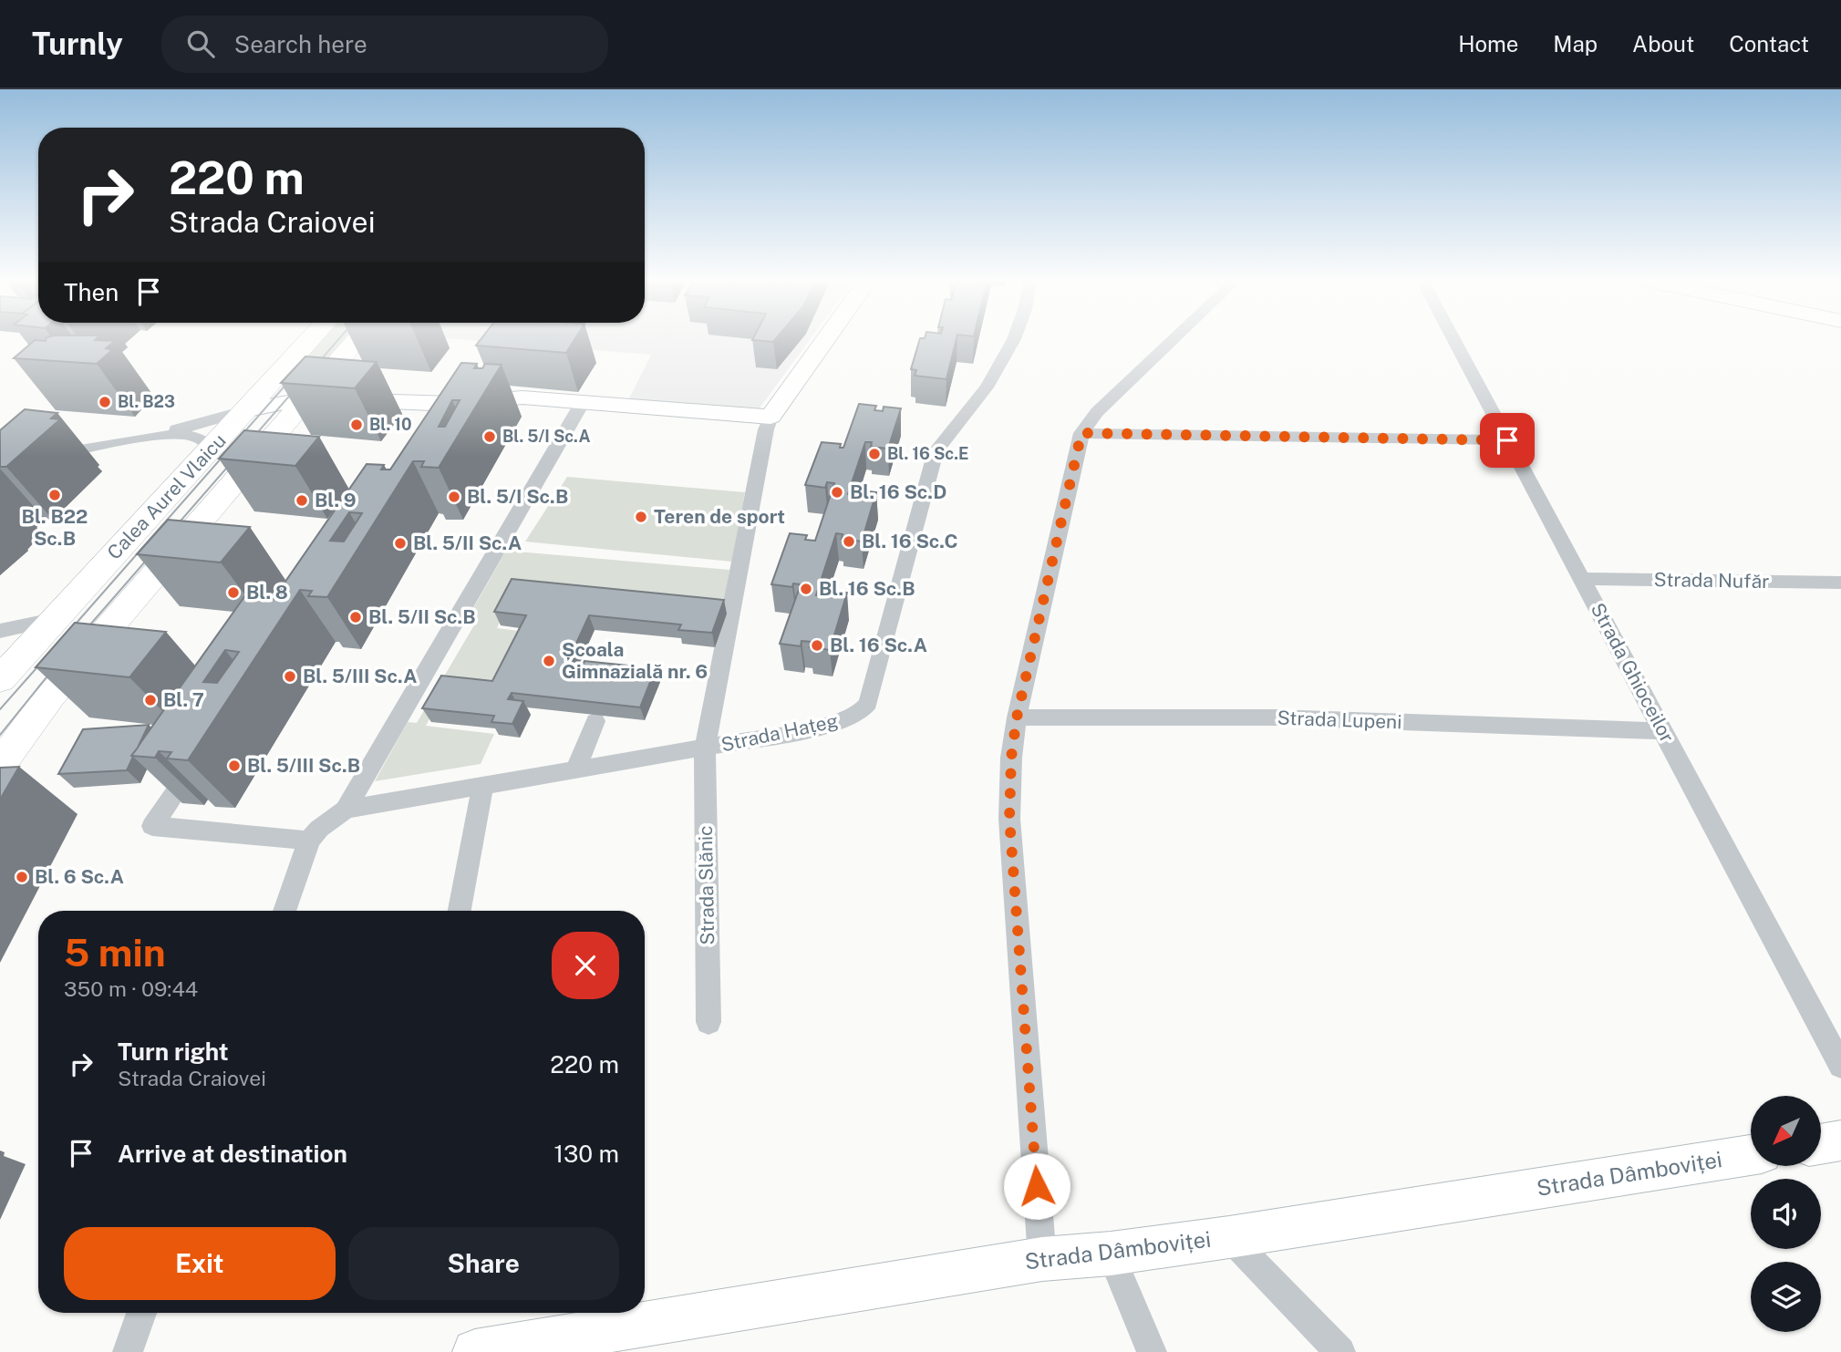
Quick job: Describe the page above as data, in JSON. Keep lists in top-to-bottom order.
{
  "streets": {
    "main road": ["Calea Aurel Vlaicu"],
    "street": [
      "Strada Nufăr",
      "Strada Ghioceilor",
      "Strada Lupeni",
      "Strada Hațeg",
      "Strada Slănic",
      "Strada Dâmboviței"
    ]
  },
  "crossings": [
    ["Strada Nufăr", "Strada Ghioceilor"],
    ["Strada Ghioceilor", "Strada Lupeni"],
    ["Strada Hațeg", "Strada Slănic"]
  ],
  "places": [
    "Bl. B23",
    "Bl. 10",
    "Bl. 5/I Sc.A",
    "Bl. 16 Sc.E",
    "Bl. 16 Sc.D",
    "Bl. B22 Sc.B",
    "Bl. 5/I Sc.B",
    "Bl. 9",
    "Teren de sport",
    "Bl. 16 Sc.C",
    "Bl. 5/II Sc.A",
    "Bl. 16 Sc.B",
    "Bl. 8",
    "Bl. 5/II Sc.B",
    "Bl. 16 Sc.A",
    "Școala Gimnazială nr. 6",
    "Bl. 5/III Sc.A",
    "Bl. 7",
    "Bl. 5/III Sc.B",
    "Bl. 6 Sc.A"
  ],
  "north": "bottom left",
  "page": {
    "header": "Turnly",
    "search": "Search here",
    "nav": [
      "Home",
      "Map",
      "About",
      "Contact"
    ],
    "turn": ["220 m", "Strada Craiovei"],
    "then": "Then",
    "heading": ["5 min", "350 m · 09:44"],
    "list": [
      {
        "name": "Turn right",
        "note": "Strada Craiovei",
        "value": "220 m"
      },
      {
        "name": "Arrive at destination",
        "value": "130 m"
      }
    ],
    "buttons": ["Exit", "Share"]
  }
}
